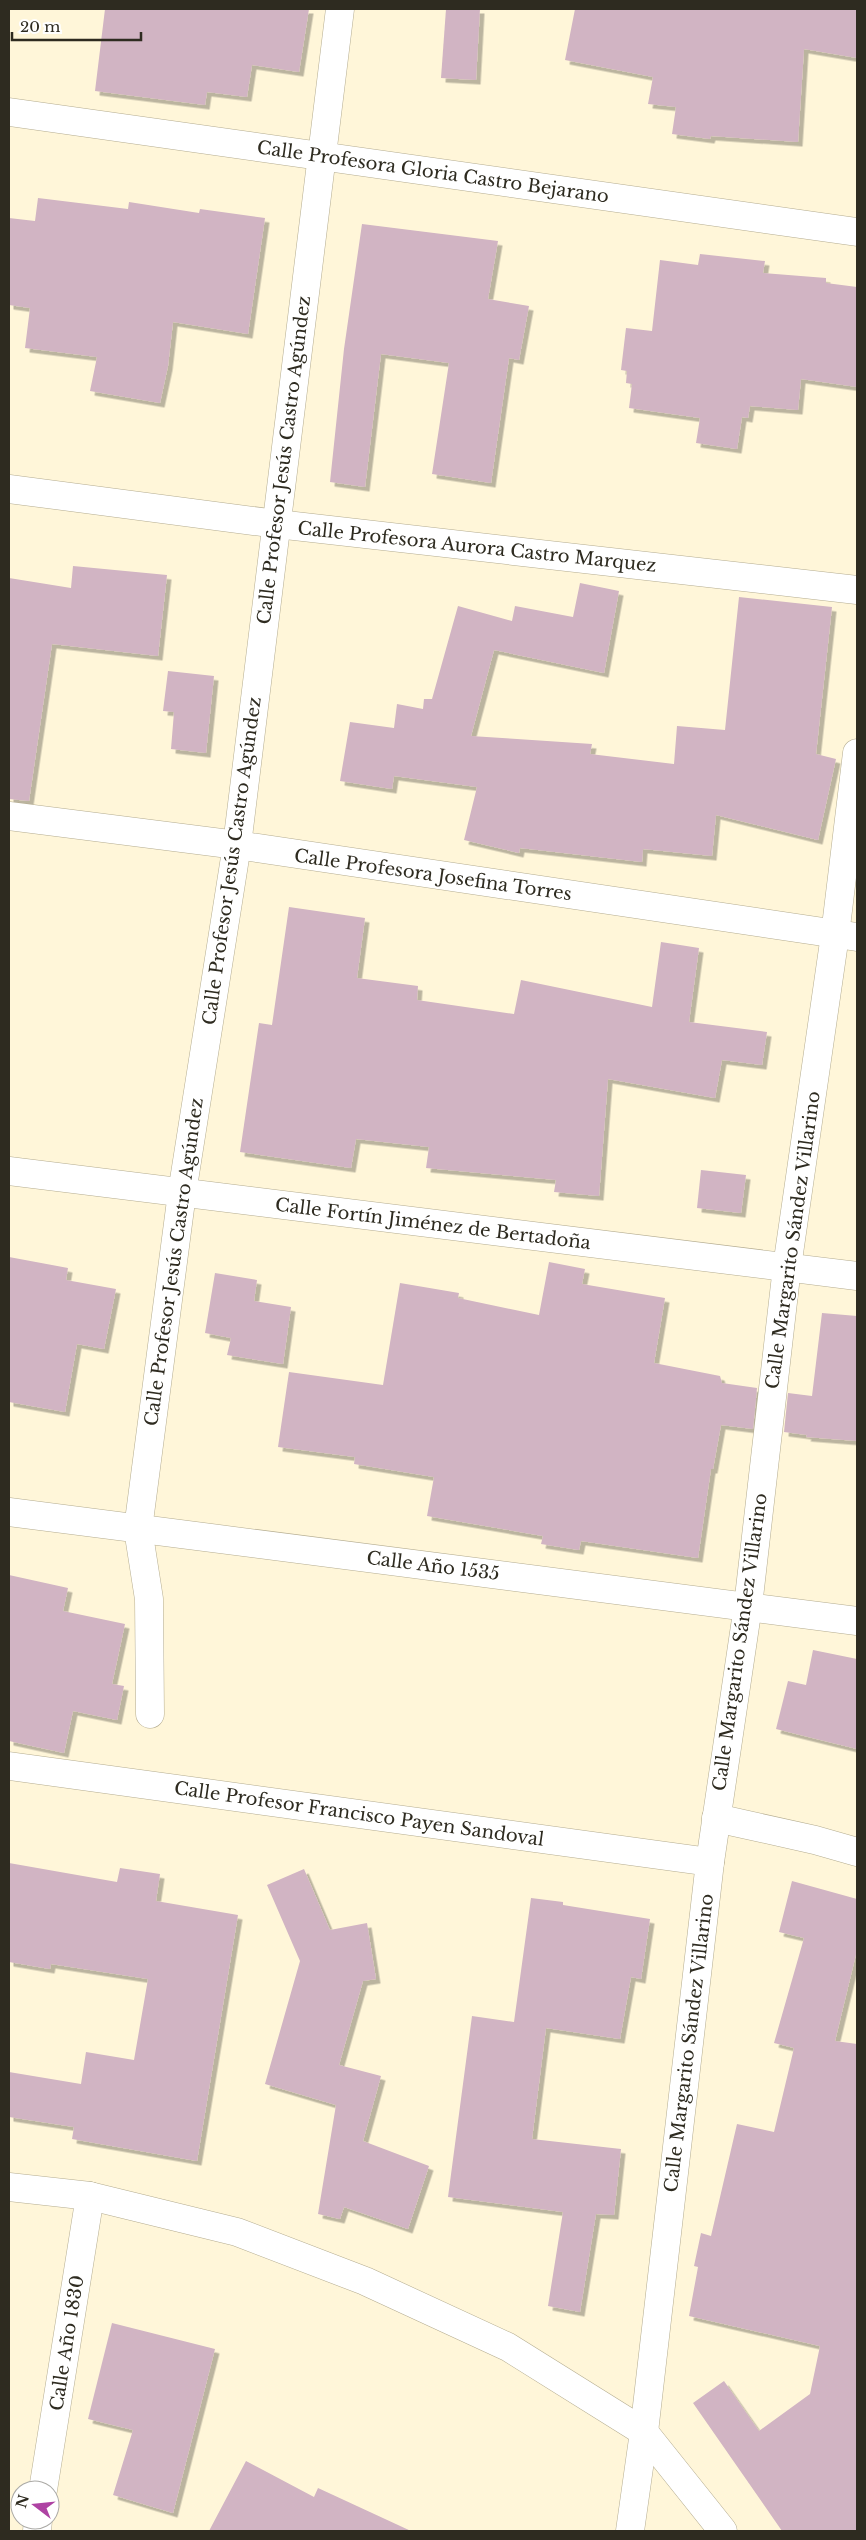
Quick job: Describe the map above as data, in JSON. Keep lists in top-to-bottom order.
{
  "streets": {
    "street": [
      "Calle Profesora Gloria Castro Bejarano",
      "Calle Profesor Jesús Castro Agúndez",
      "Calle Profesora Aurora Castro Marquez",
      "Calle Profesora Josefina Torres",
      "Calle Fortín Jiménez de Bertadoña",
      "Calle Margarito Sández Villarino",
      "Calle Año 1535",
      "Calle Profesor Francisco Payen Sandoval",
      "Calle Año 1830"
    ]
  },
  "crossings": [
    ["Calle Profesora Gloria Castro Bejarano", "Calle Profesor Jesús Castro Agúndez"],
    ["Calle Profesor Jesús Castro Agúndez", "Calle Profesora Aurora Castro Marquez"],
    ["Calle Profesor Jesús Castro Agúndez", "Calle Profesora Josefina Torres"],
    ["Calle Profesor Jesús Castro Agúndez", "Calle Fortín Jiménez de Bertadoña"],
    ["Calle Profesor Jesús Castro Agúndez", "Calle Año 1535"],
    ["Calle Profesora Josefina Torres", "Calle Margarito Sández Villarino"],
    ["Calle Fortín Jiménez de Bertadoña", "Calle Margarito Sández Villarino"],
    ["Calle Margarito Sández Villarino", "Calle Año 1535"],
    ["Calle Margarito Sández Villarino", "Calle Profesor Francisco Payen Sandoval"]
  ],
  "scale_bar": "20 m",
  "north": "left"
}
